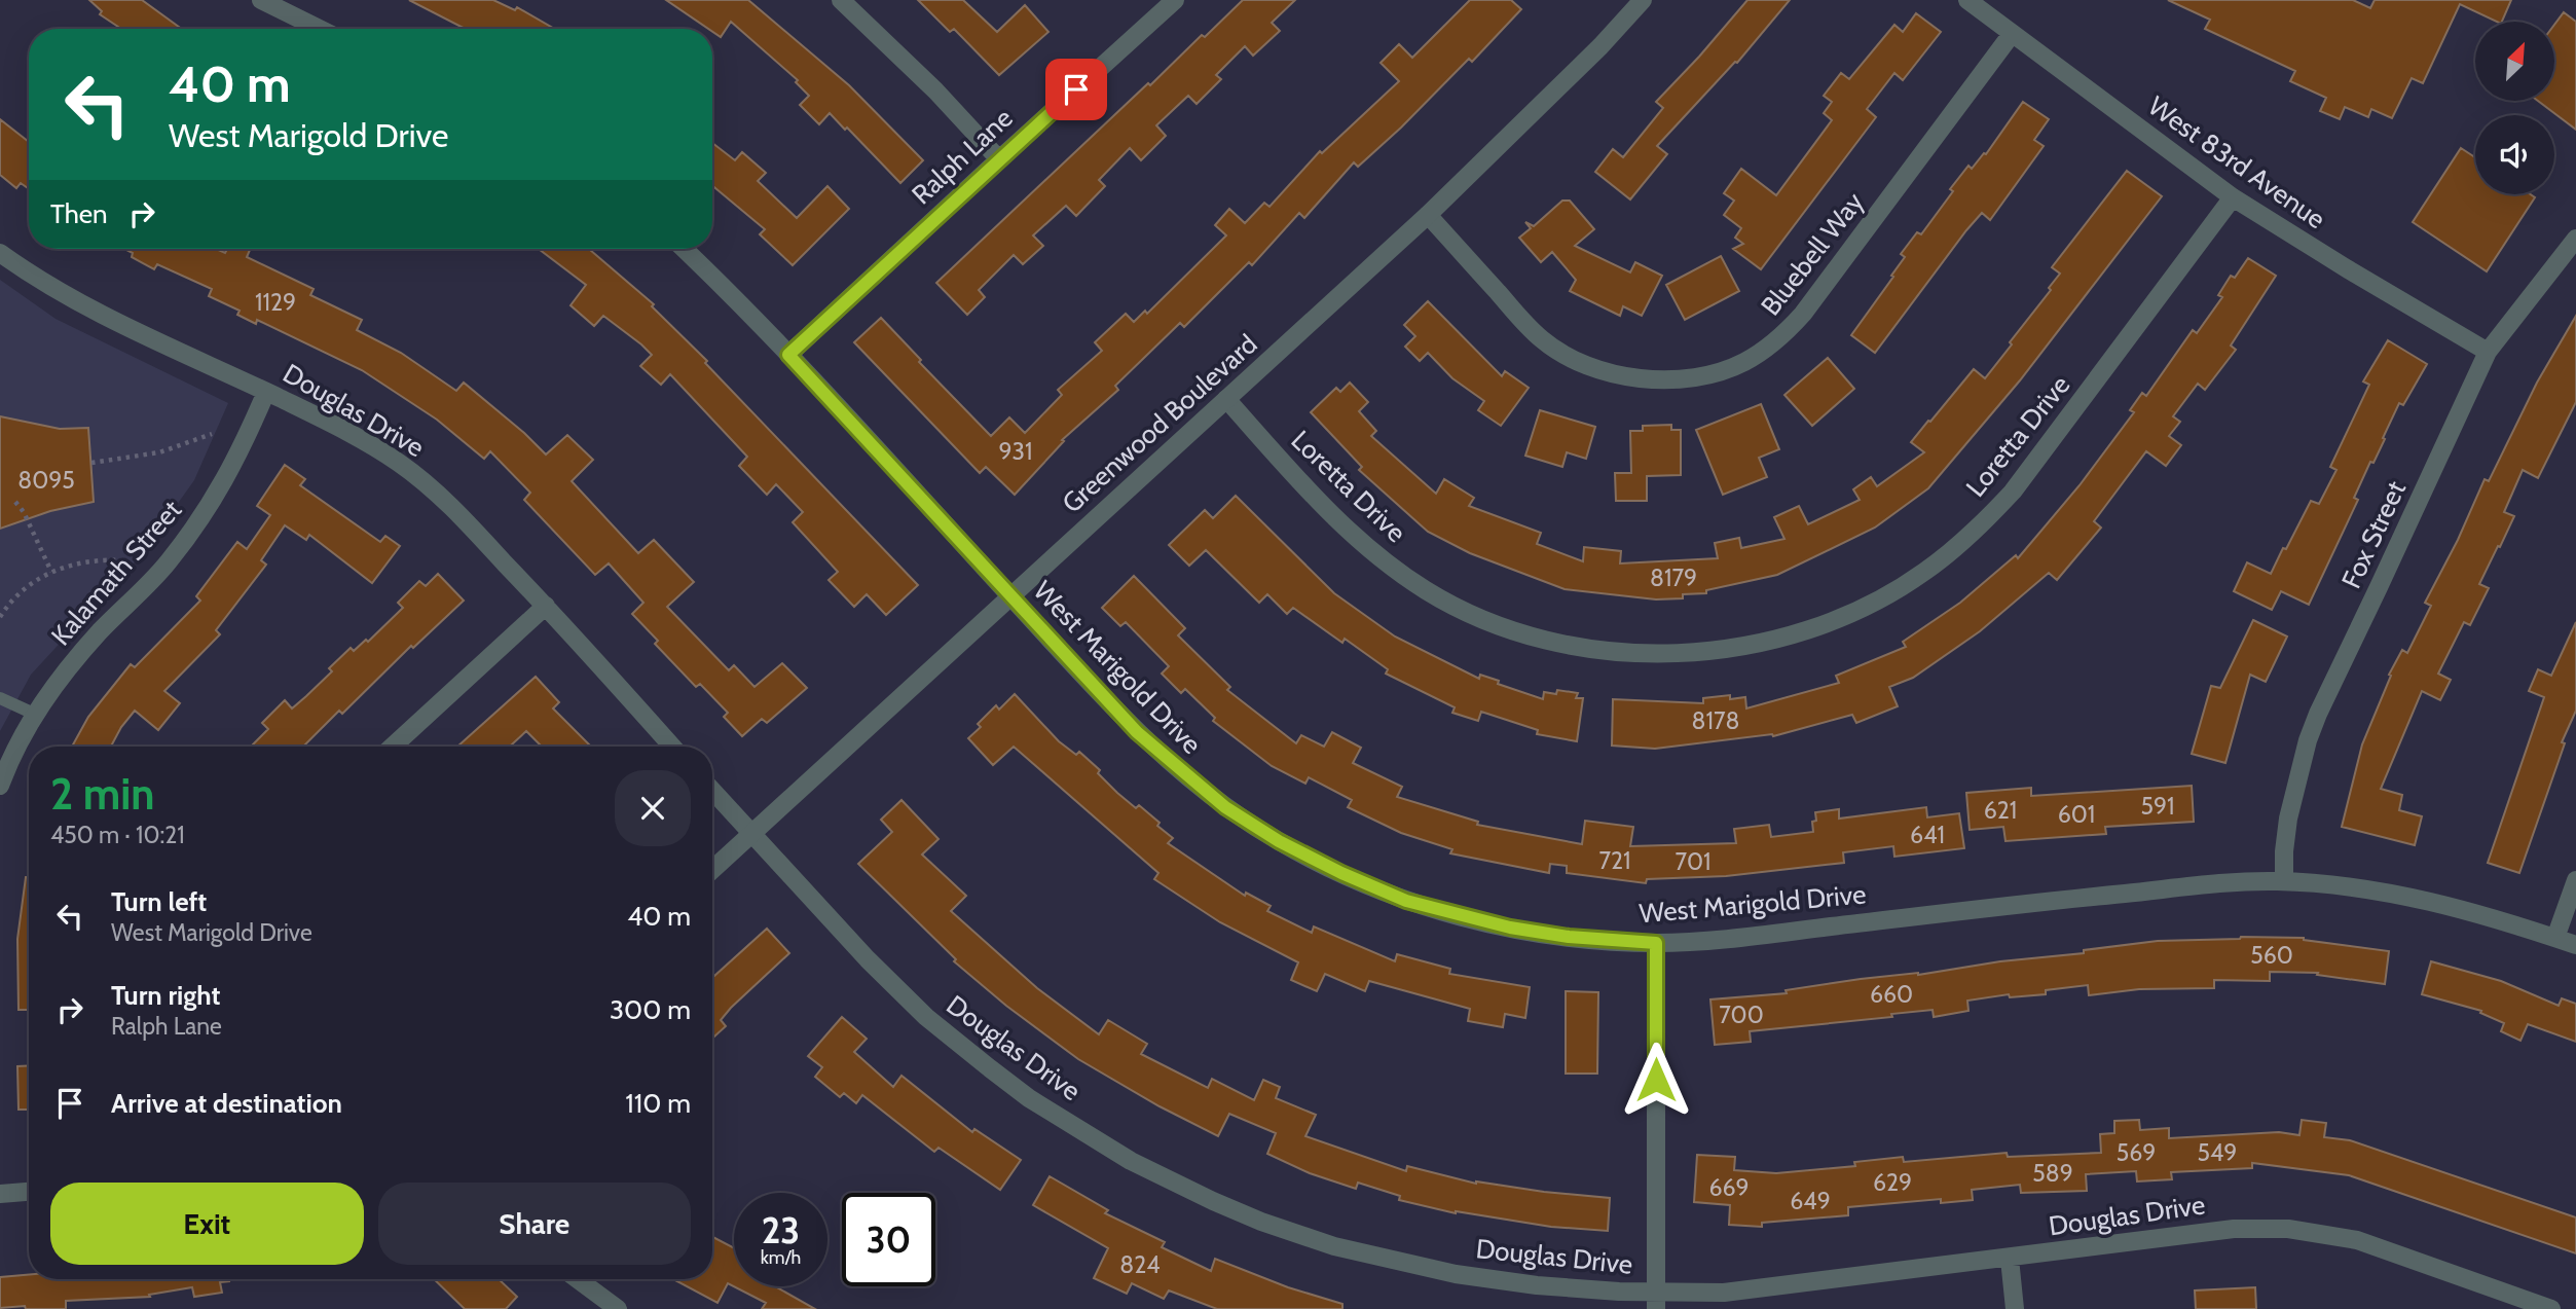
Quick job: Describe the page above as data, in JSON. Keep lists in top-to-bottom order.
{
  "streets": {
    "street": [
      "Ralph Lane",
      "West 83rd Avenue",
      "Bluebell Way",
      "Douglas Drive",
      "Greenwood Boulevard",
      "Loretta Drive",
      "Fox Street",
      "Kalamath Street",
      "West Marigold Drive"
    ]
  },
  "crossings": [
    ["Ralph Lane", "West Marigold Drive"],
    ["West 83rd Avenue", "Bluebell Way"],
    ["West 83rd Avenue", "Loretta Drive"],
    ["West 83rd Avenue", "Fox Street"],
    ["Bluebell Way", "Greenwood Boulevard"],
    ["Douglas Drive", "Greenwood Boulevard"],
    ["Douglas Drive", "Kalamath Street"],
    ["Greenwood Boulevard", "Loretta Drive"],
    ["Greenwood Boulevard", "West Marigold Drive"],
    ["Fox Street", "West Marigold Drive"]
  ],
  "house_numbers": [
    "1129",
    "931",
    "8095",
    "8179",
    "8178",
    "591",
    "621",
    "601",
    "641",
    "721",
    "701",
    "560",
    "660",
    "700",
    "569",
    "549",
    "589",
    "629",
    "669",
    "649",
    "824"
  ],
  "north": "top right",
  "page": {
    "turn": ["40 m", "West Marigold Drive"],
    "then": "Then",
    "heading": ["2 min", "450 m · 10:21"],
    "list": [
      {
        "name": "Turn left",
        "note": "West Marigold Drive",
        "value": "40 m"
      },
      {
        "name": "Turn right",
        "note": "Ralph Lane",
        "value": "300 m"
      },
      {
        "name": "Arrive at destination",
        "value": "110 m"
      }
    ],
    "buttons": ["Exit", "Share"],
    "speed": "23 km/h",
    "limit": "30"
  }
}
